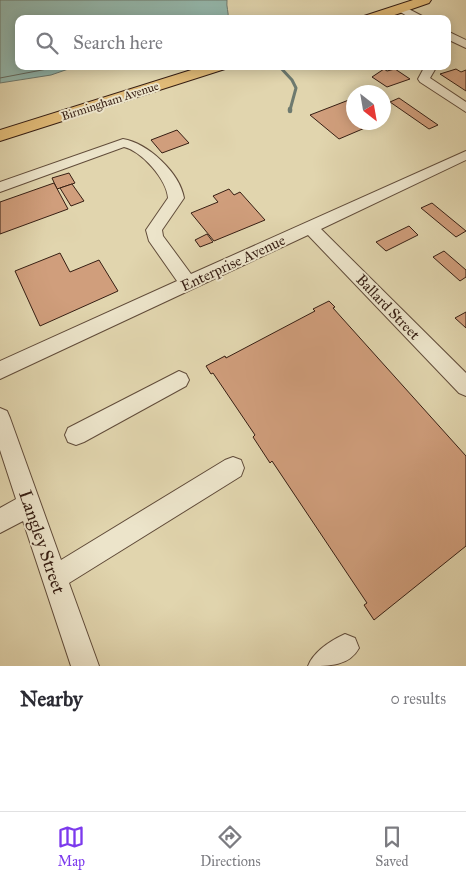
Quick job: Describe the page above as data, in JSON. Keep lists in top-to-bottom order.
{
  "streets": {
    "main road": ["Birmingham Avenue"],
    "street": ["Enterprise Avenue", "Ballard Street", "Langley Street"]
  },
  "crossings": [
    ["Enterprise Avenue", "Ballard Street"]
  ],
  "north": "bottom right",
  "page": {
    "search": "Search here",
    "heading": ["Nearby", "0 results"],
    "nav": ["Map", "Directions", "Saved"]
  }
}
